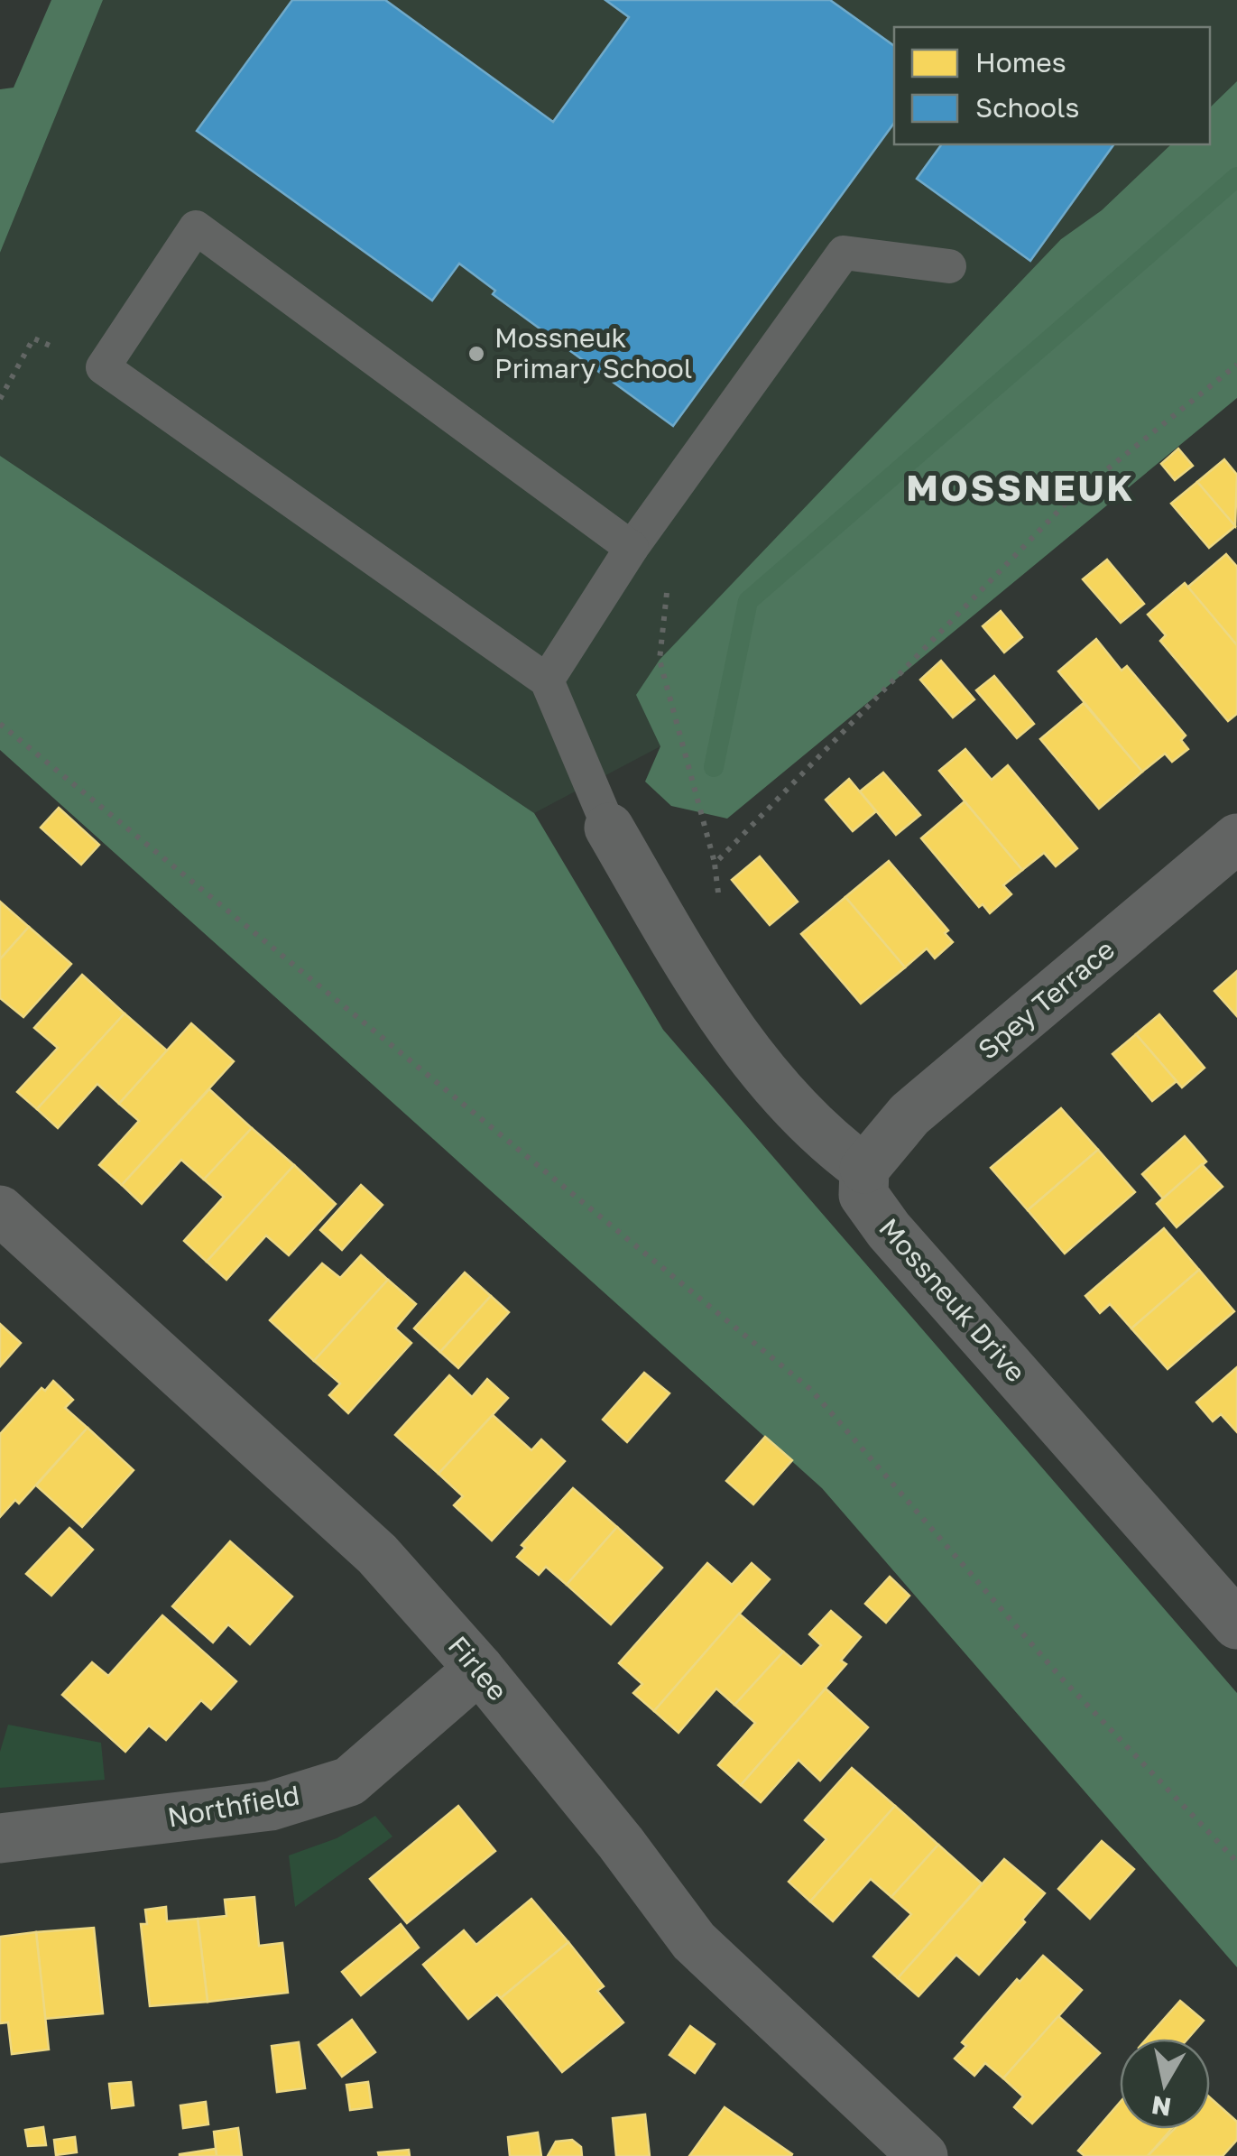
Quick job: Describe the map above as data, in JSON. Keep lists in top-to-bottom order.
{
  "streets": {
    "street": [
      "Spey Terrace",
      "Mossneuk Drive",
      "Firlee",
      "Northfield"
    ]
  },
  "crossings": [
    ["Spey Terrace", "Mossneuk Drive"],
    ["Firlee", "Northfield"]
  ],
  "districts": ["MOSSNEUK"],
  "places": ["Mossneuk Primary School"],
  "legend": ["Homes", "Schools"],
  "north": "bottom"
}
